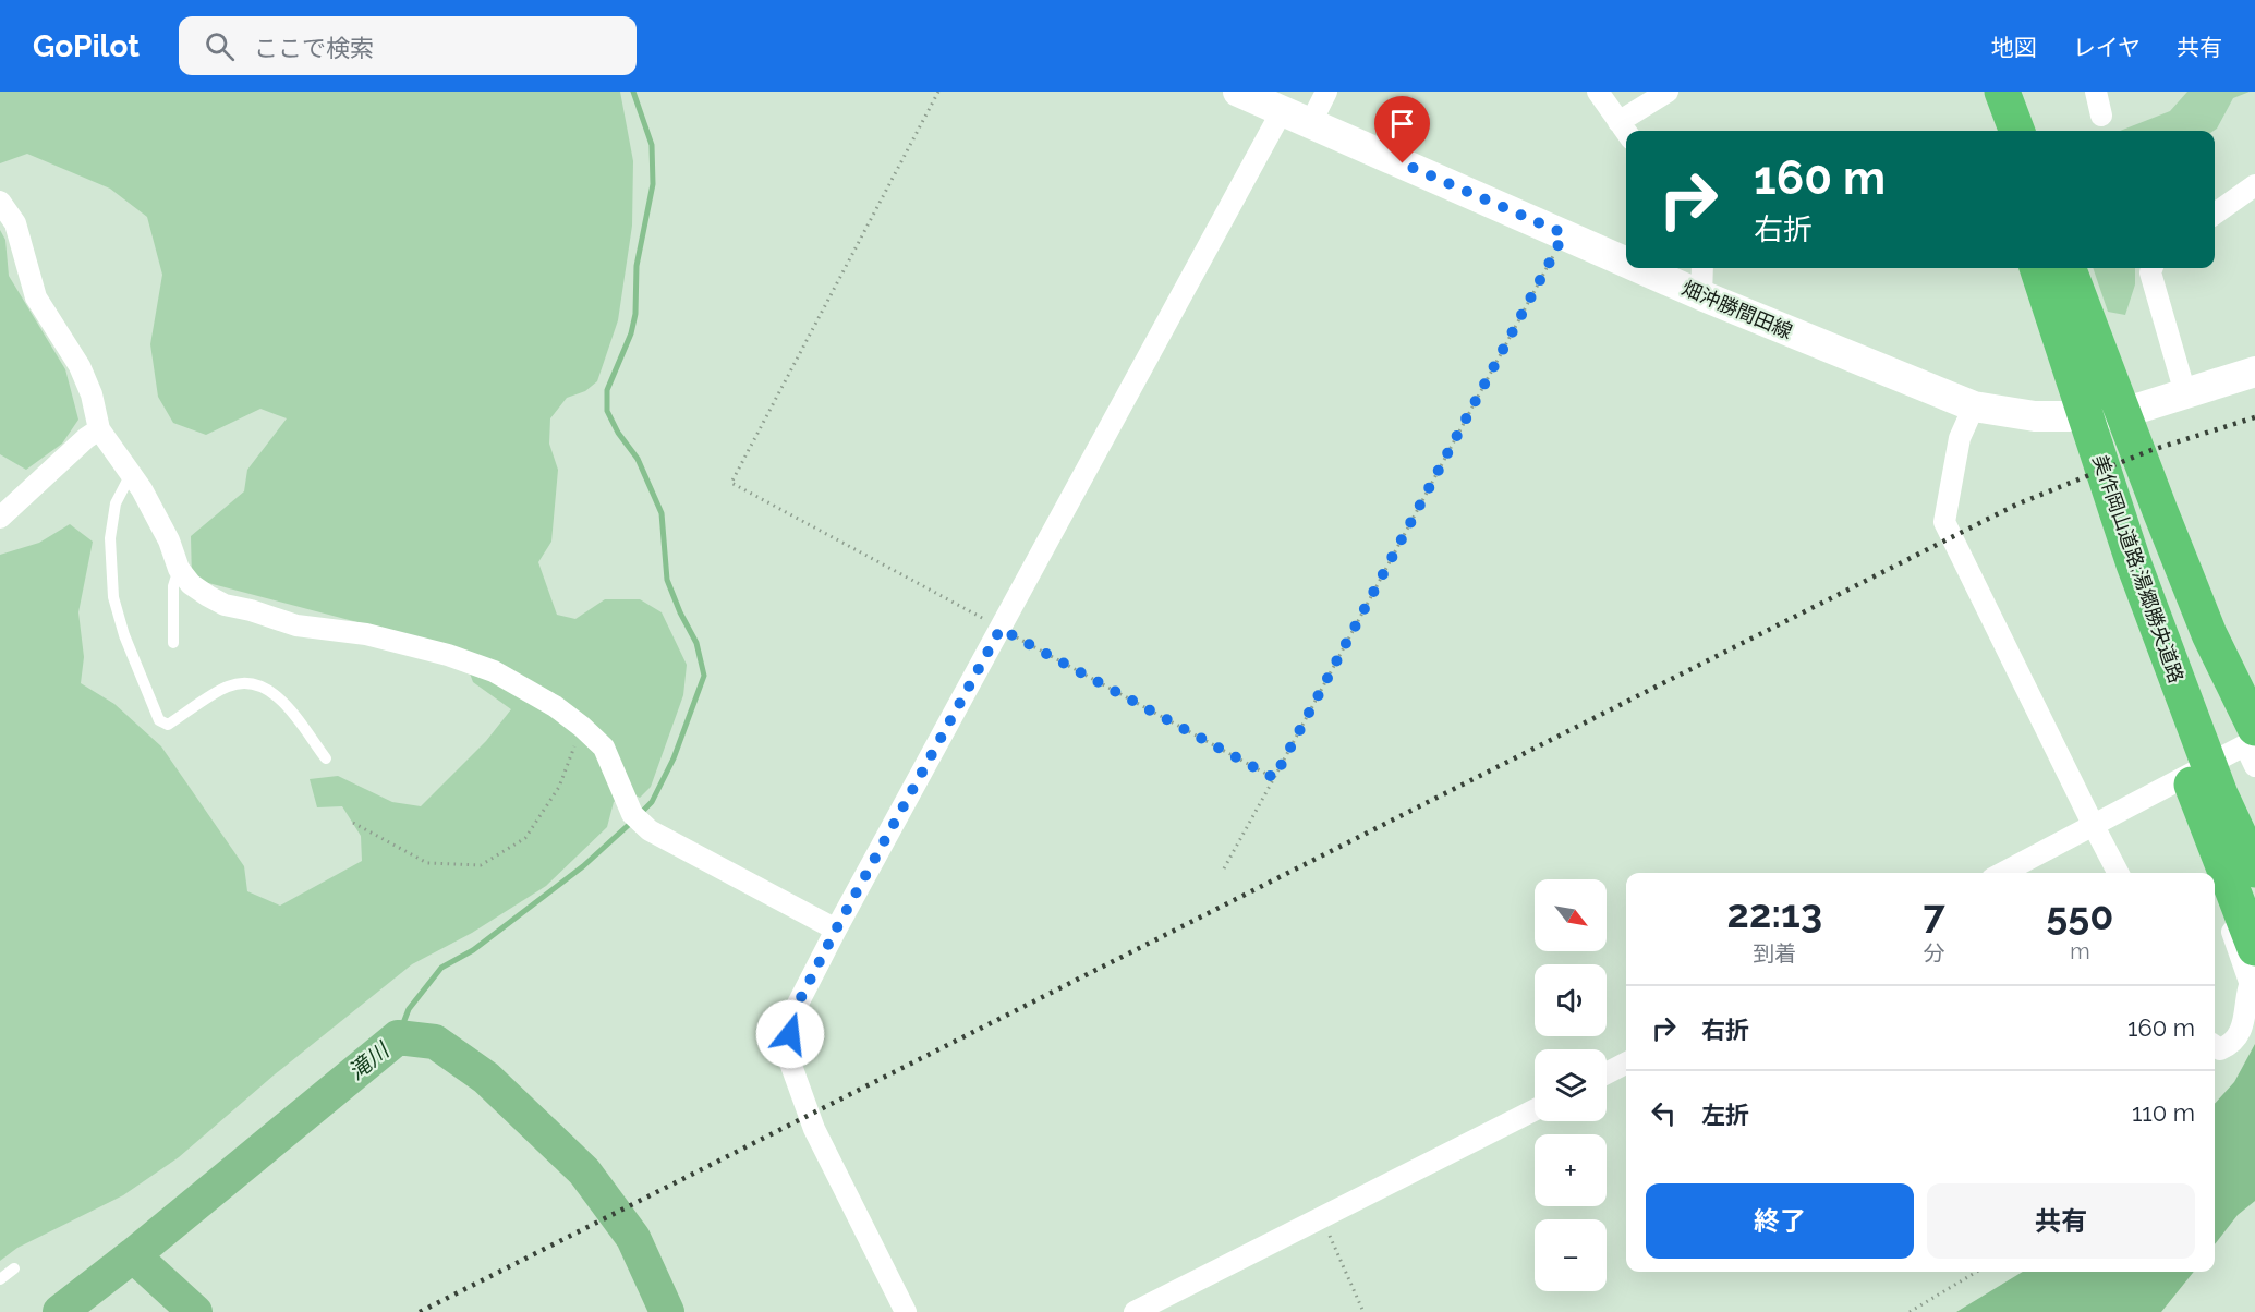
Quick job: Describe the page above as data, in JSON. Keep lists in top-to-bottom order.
{
  "streets": {
    "highway": ["美作岡山道路;湯郷勝央道路"],
    "main road": ["畑沖勝間田線"]
  },
  "water": ["滝川"],
  "north": "bottom right",
  "page": {
    "header": "GoPilot",
    "search": "ここで検索",
    "nav": ["地図", "レイヤ", "共有"],
    "turn": ["160 m", "右折"],
    "eta": [
      "22:13",
      "到着",
      "7",
      "分",
      "550",
      "m"
    ],
    "map_buttons": ["+", "−"],
    "list": [
      {
        "name": "右折",
        "value": "160 m"
      },
      {
        "name": "左折",
        "value": "110 m"
      }
    ],
    "buttons": ["終了", "共有"]
  }
}
